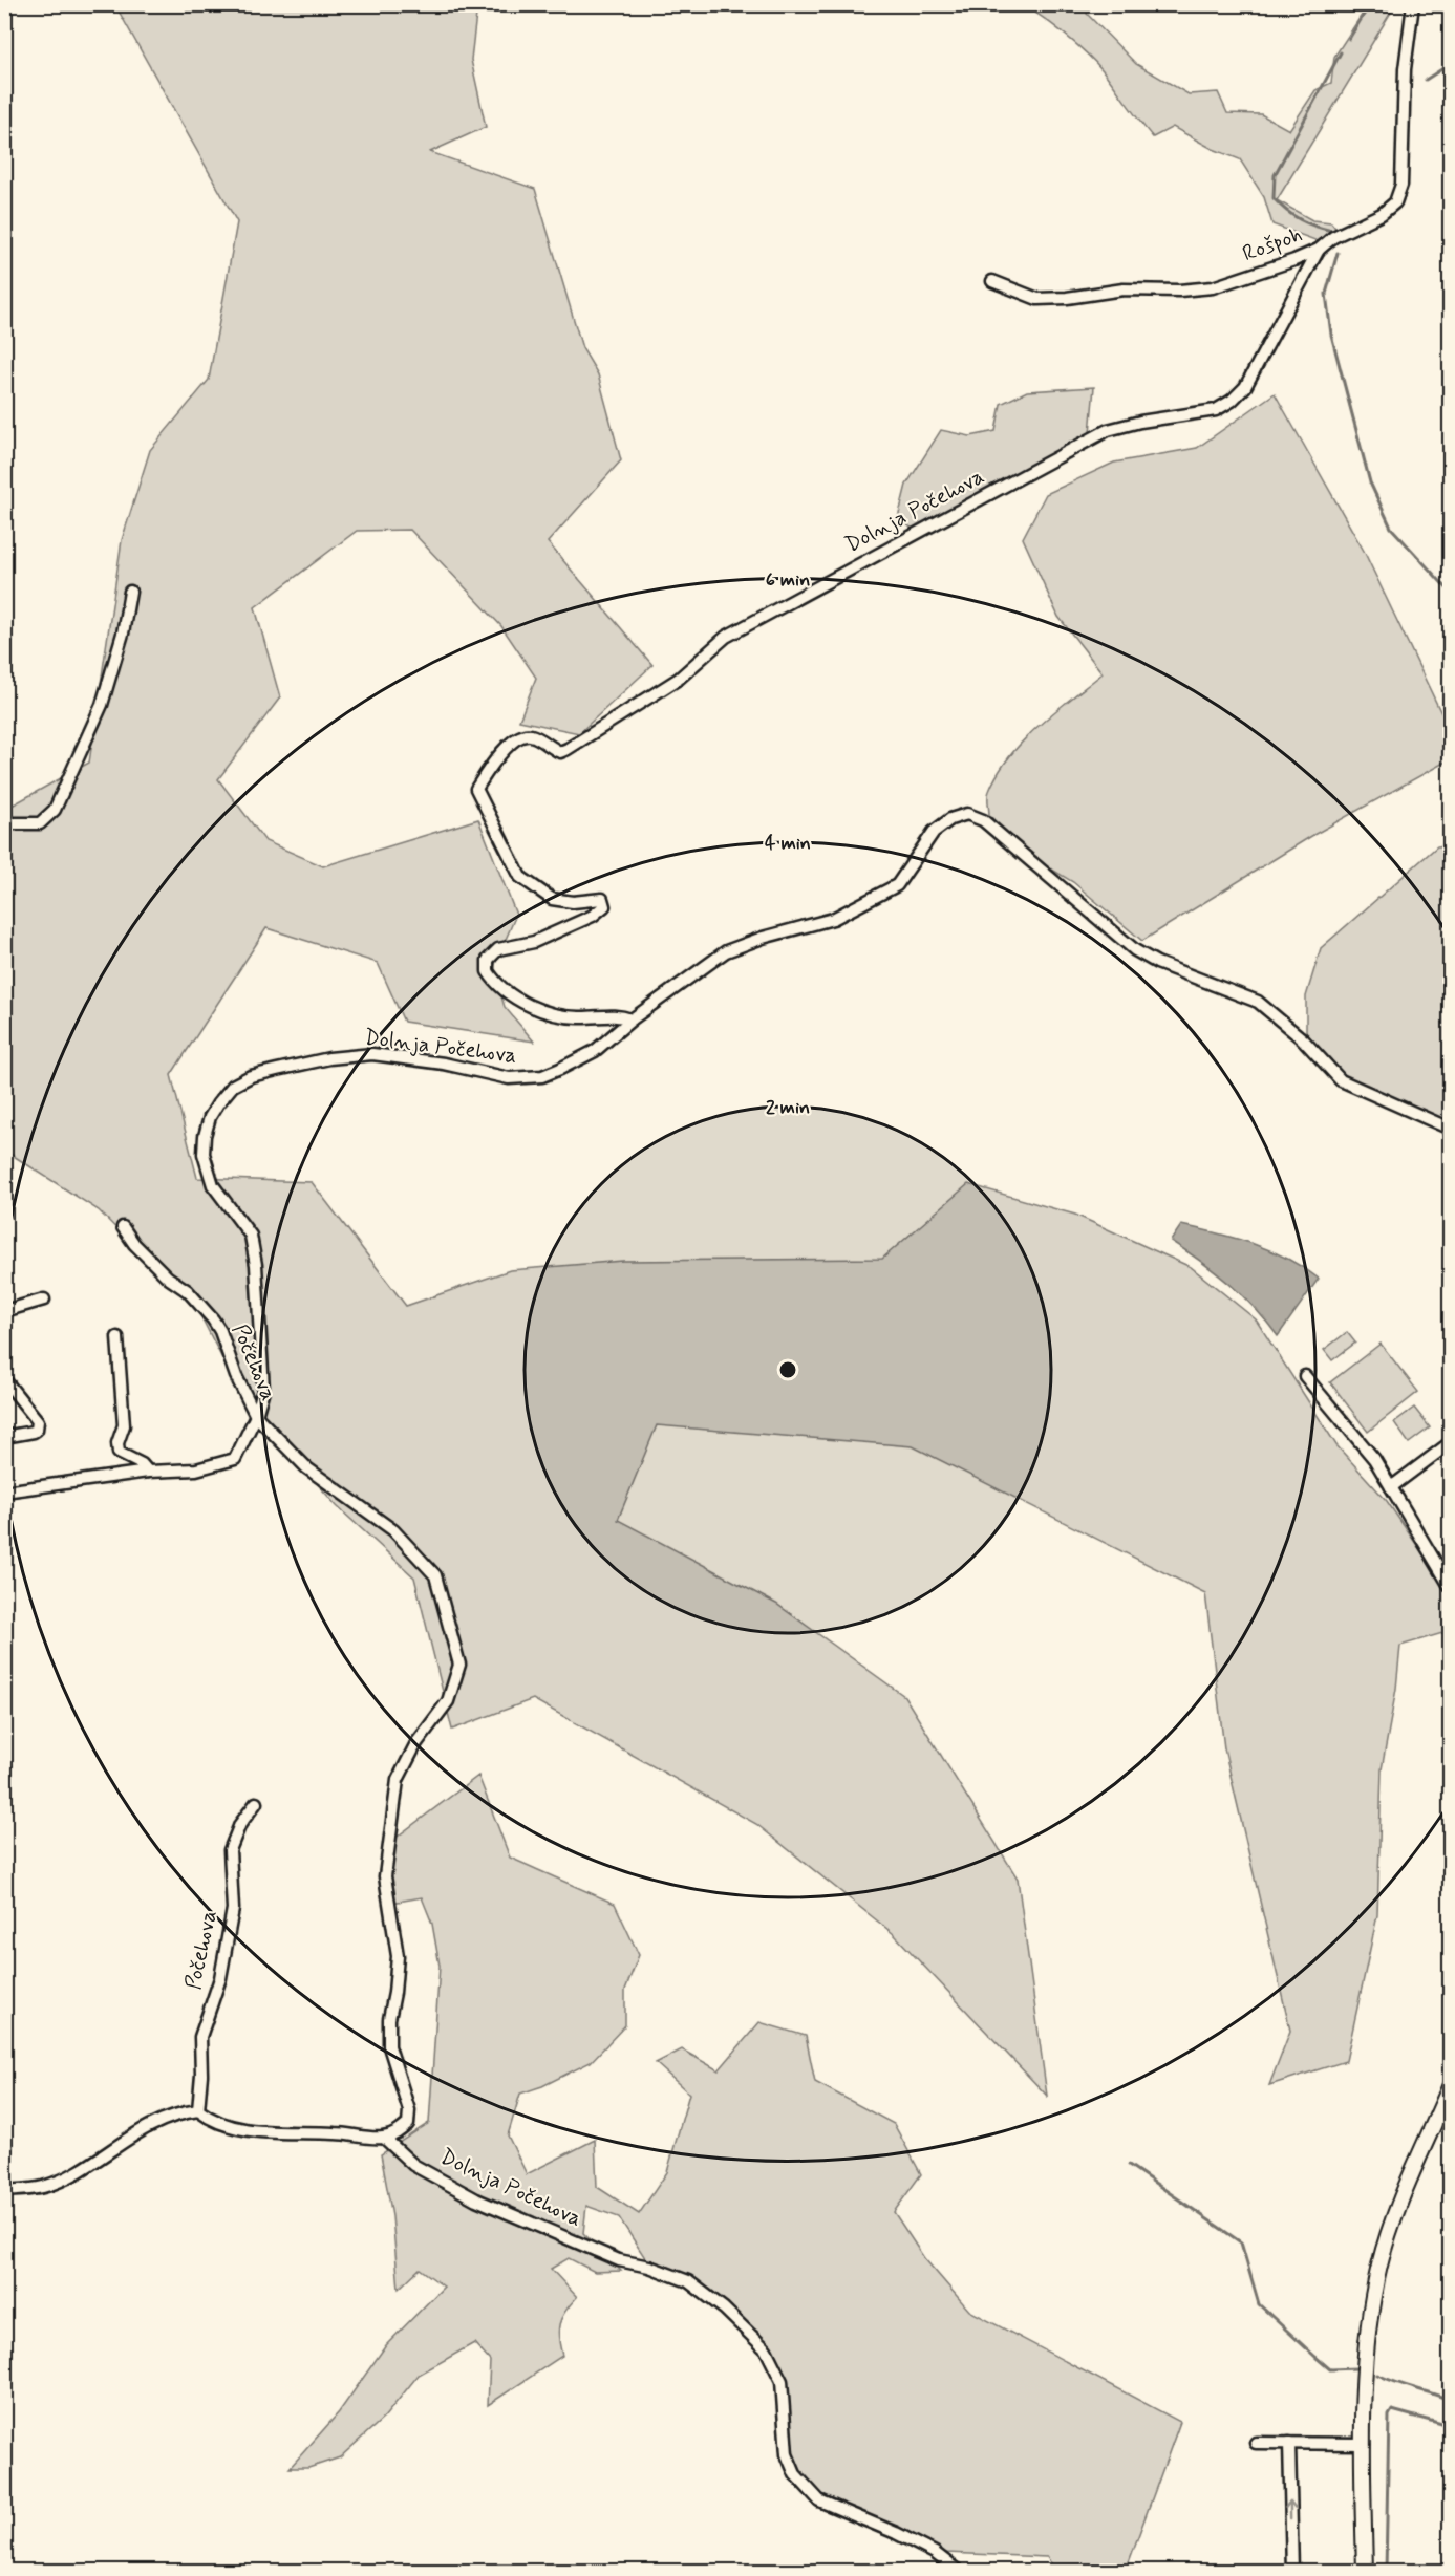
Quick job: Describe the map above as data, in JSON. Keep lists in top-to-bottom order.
{
  "streets": {
    "street": ["Rošpoh", "Dolnja Počehova", "Počehova"]
  },
  "crossings": [
    ["Rošpoh", "Dolnja Počehova"],
    ["Dolnja Počehova", "Počehova"]
  ],
  "rings": ["6 min", "4 min", "2 min"]
}
